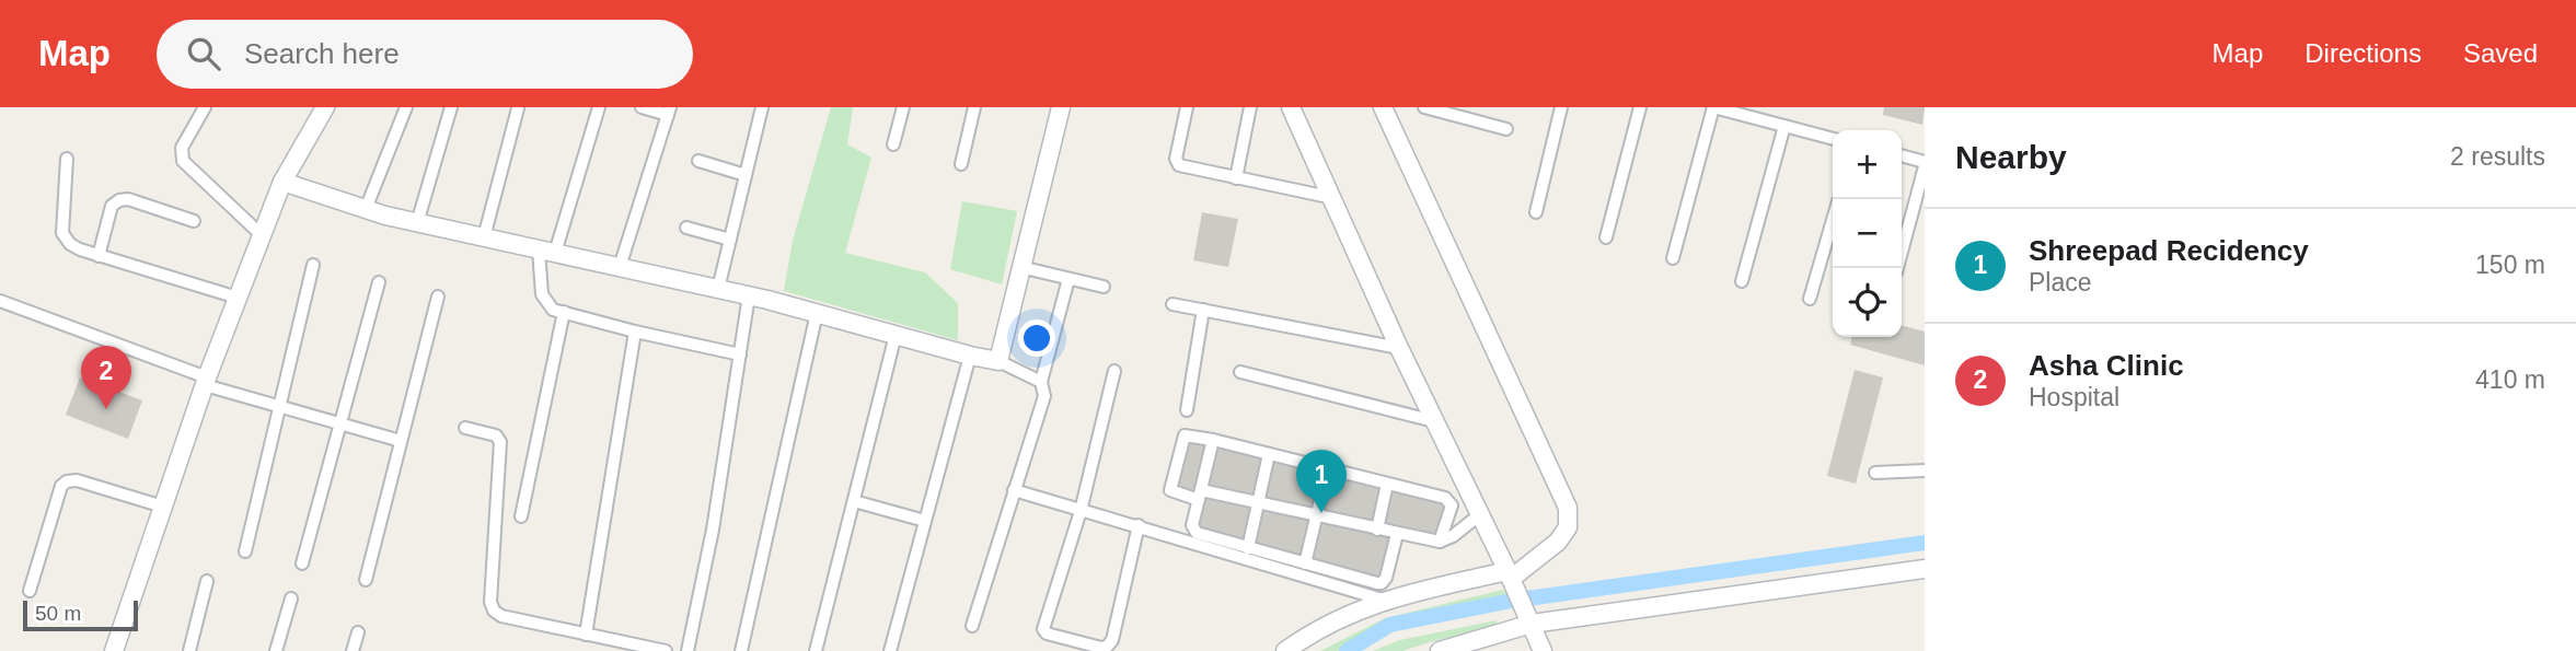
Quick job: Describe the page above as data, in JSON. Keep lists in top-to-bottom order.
{
  "scale_bar": "50 m",
  "page": {
    "header": "Map",
    "search": "Search here",
    "nav": ["Map", "Directions", "Saved"],
    "heading": ["Nearby", "2 results"],
    "map_buttons": ["+", "−"],
    "list": [
      {
        "mark": "1",
        "name": "Shreepad Recidency",
        "note": "Place",
        "value": "150 m"
      },
      {
        "mark": "2",
        "name": "Asha Clinic",
        "note": "Hospital",
        "value": "410 m"
      }
    ],
    "pins": ["2", "1"],
    "scale": "50 m"
  }
}
